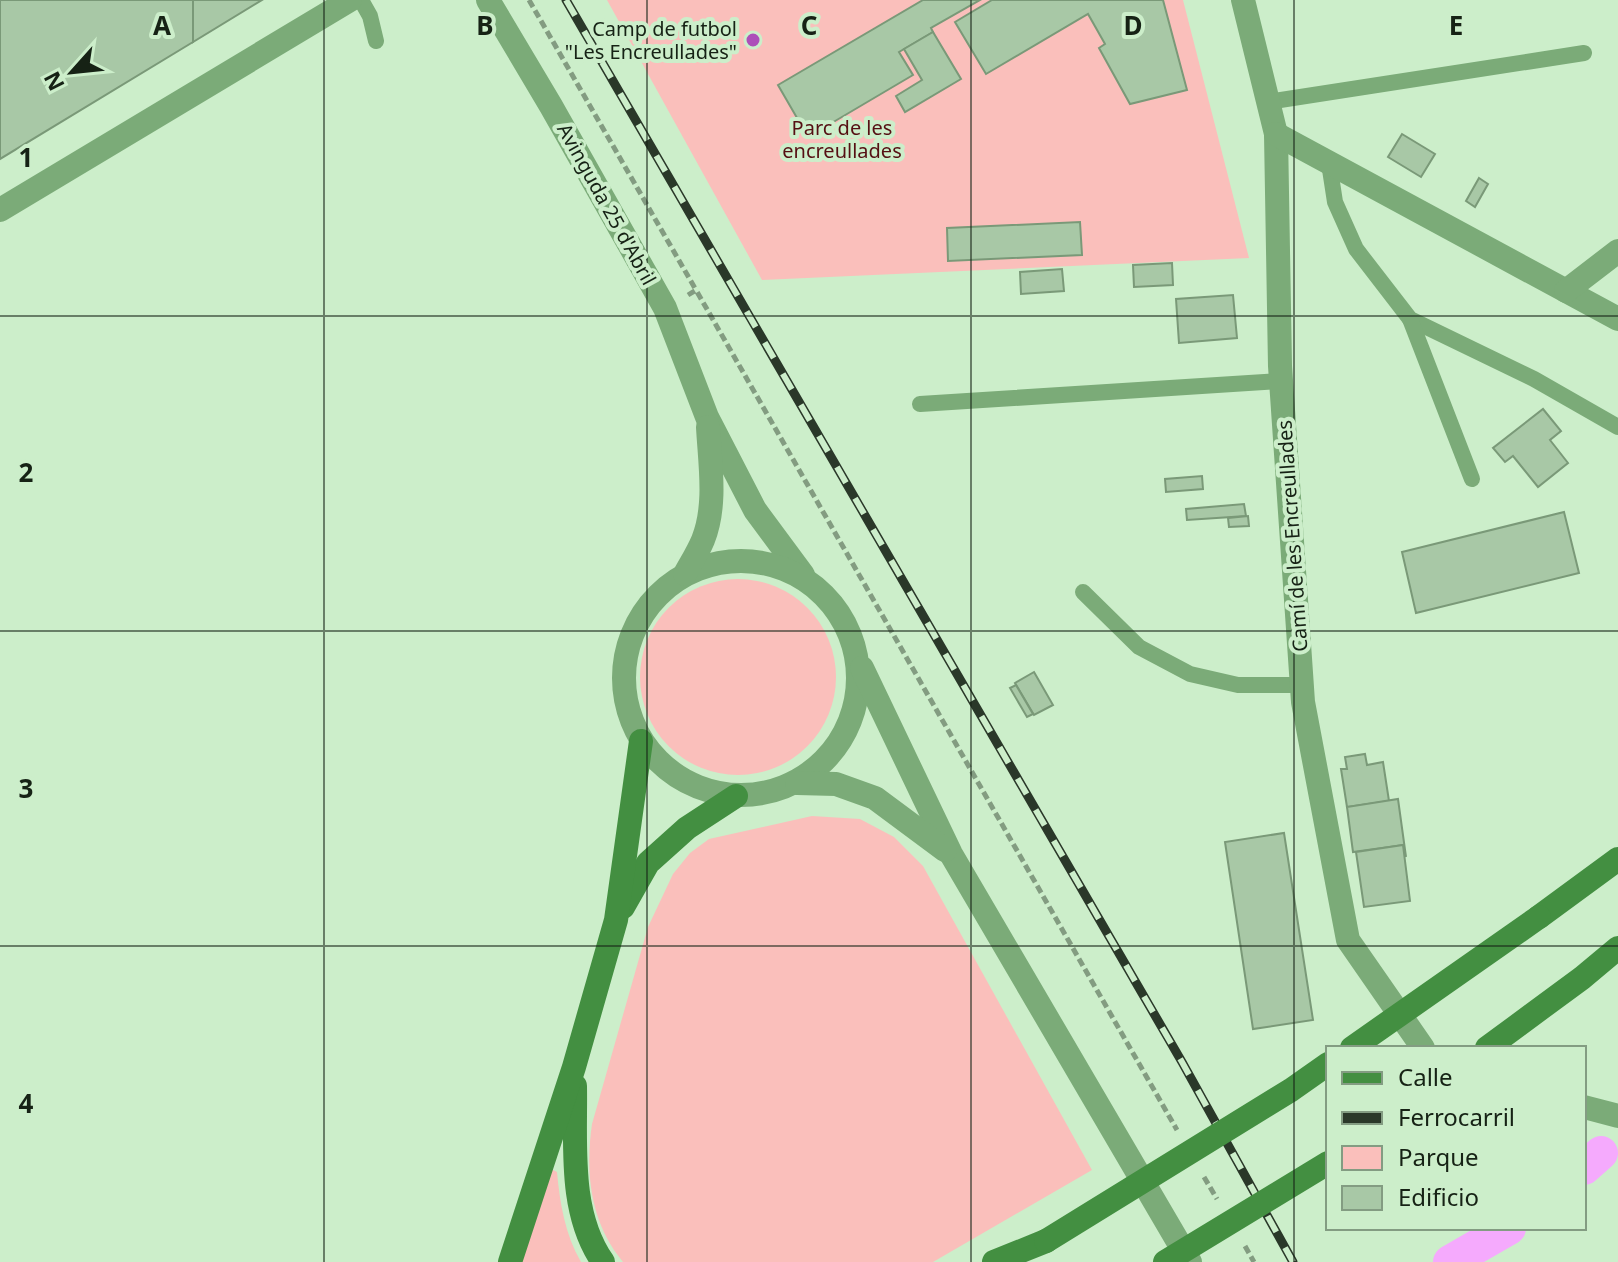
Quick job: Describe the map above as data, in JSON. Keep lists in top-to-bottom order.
{
  "streets": {
    "street": ["Avinguda 25 d'Abril", "Camí de les Encreullades"]
  },
  "parks": ["Parc de les encreullades"],
  "places": ["Camp de futbol \"Les Encreullades\""],
  "legend": [
    "Calle",
    "Ferrocarril",
    "Parque",
    "Edificio"
  ],
  "north": "bottom left",
  "grid": {
    "columns": [
      "A",
      "B",
      "C",
      "D",
      "E"
    ],
    "rows": [
      "1",
      "2",
      "3",
      "4"
    ]
  }
}
